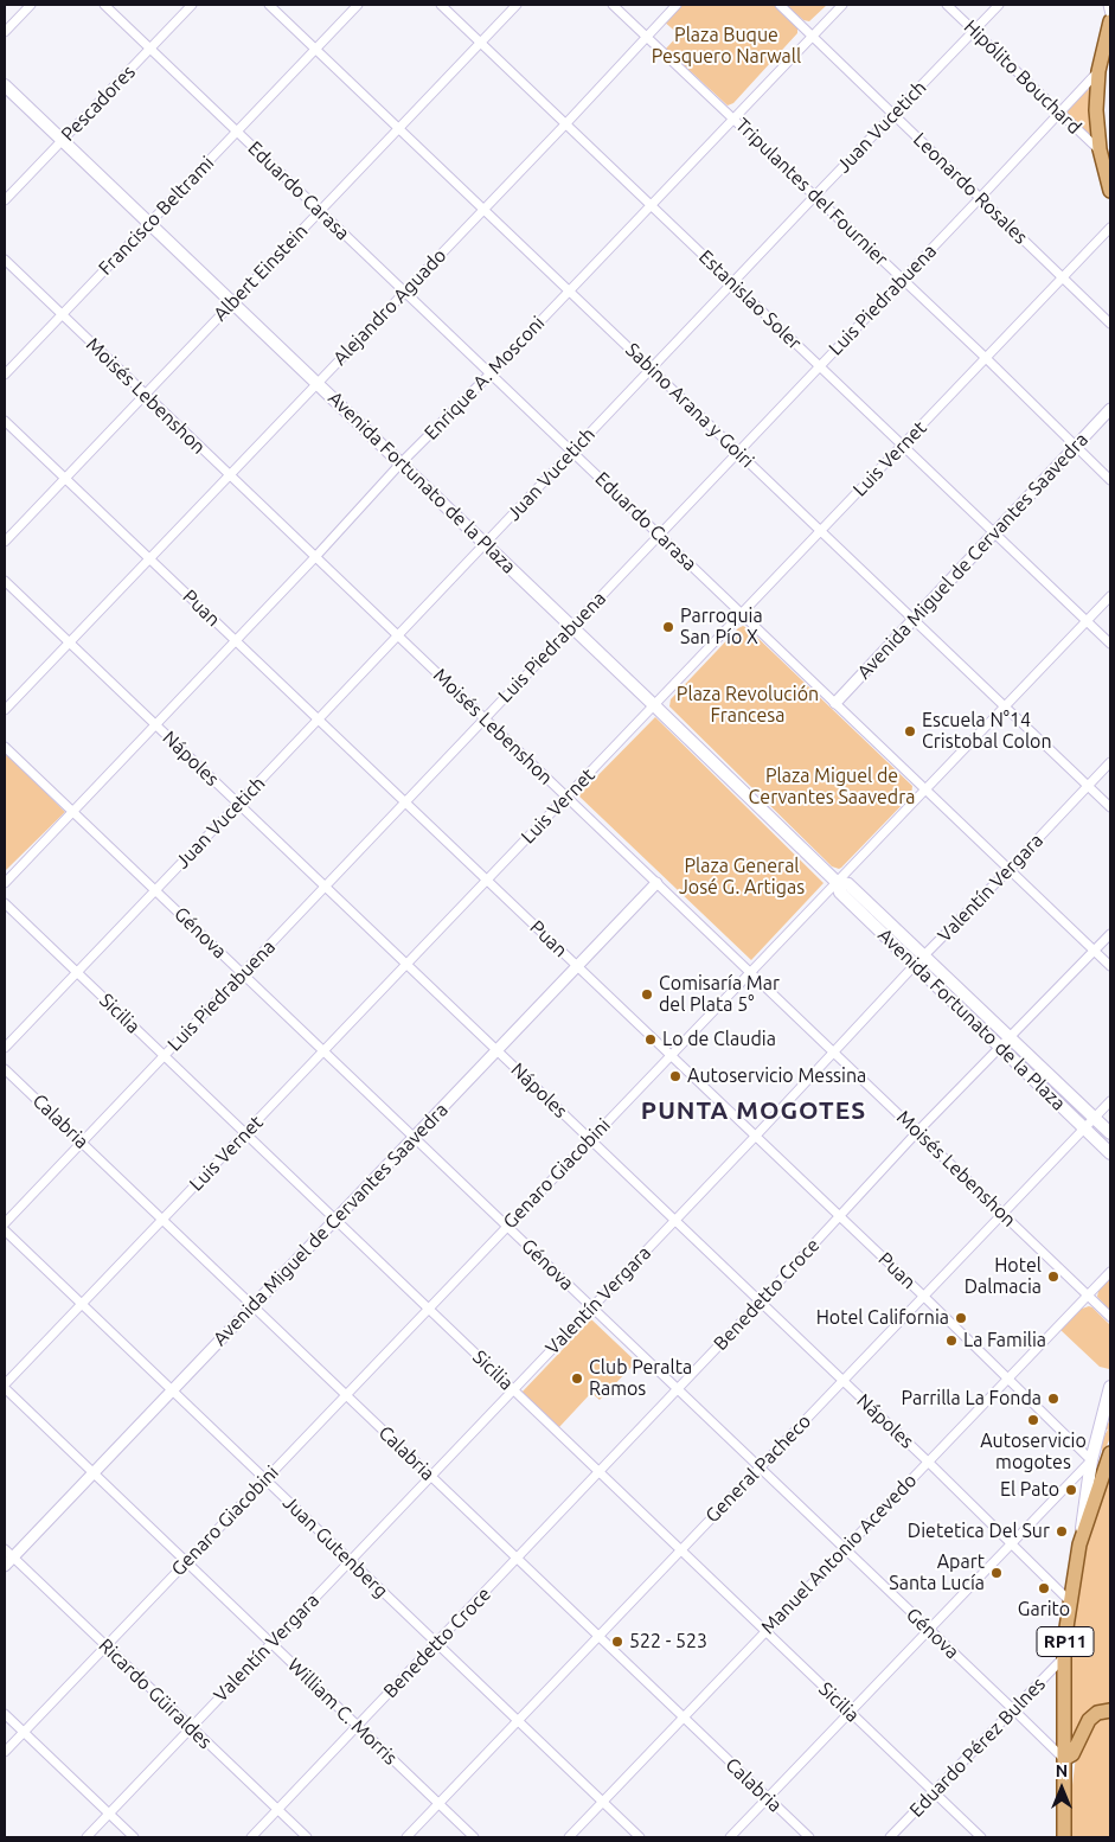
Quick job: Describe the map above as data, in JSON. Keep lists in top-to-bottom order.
{
  "streets": {
    "main road": ["Avenida Fortunato de la Plaza", "RP11"],
    "street": [
      "Hipólito Bouchard",
      "Pescadores",
      "Juan Vucetich",
      "Leonardo Rosales",
      "Eduardo Carasa",
      "Tripulantes del Fournier",
      "Francisco Beltrami",
      "Albert Einstein",
      "Estanislao Soler",
      "Luis Piedrabuena",
      "Alejandro Aguado",
      "Enrique A. Mosconi",
      "Moisés Lebenshon",
      "Sabino Arana y Goiri",
      "Luis Vernet",
      "Avenida Miguel de Cervantes Saavedra",
      "Puan",
      "Nápoles",
      "Valentín Vergara",
      "Génova",
      "Sicilia",
      "Calabria",
      "Genaro Giacobini",
      "Benedetto Croce",
      "General Pacheco",
      "Juan Gutenberg",
      "Manuel Antonio Acevedo",
      "Ricardo Güiraldes",
      "William C. Morris",
      "Eduardo Pérez Bulnes"
    ]
  },
  "crossings": [
    ["Hipólito Bouchard", "Juan Vucetich"],
    ["Hipólito Bouchard", "Luis Piedrabuena"],
    ["Pescadores", "Eduardo Carasa"],
    ["Pescadores", "Avenida Fortunato de la Plaza"],
    ["Juan Vucetich", "Leonardo Rosales"],
    ["Juan Vucetich", "Eduardo Carasa"],
    ["Juan Vucetich", "Tripulantes del Fournier"],
    ["Juan Vucetich", "Estanislao Soler"],
    ["Juan Vucetich", "Moisés Lebenshon"],
    ["Juan Vucetich", "Sabino Arana y Goiri"],
    ["Juan Vucetich", "Avenida Fortunato de la Plaza"],
    ["Juan Vucetich", "Puan"],
    ["Juan Vucetich", "Nápoles"],
    ["Juan Vucetich", "Génova"],
    ["Juan Vucetich", "Sicilia"],
    ["Leonardo Rosales", "Luis Piedrabuena"],
    ["Leonardo Rosales", "Enrique A. Mosconi"],
    ["Leonardo Rosales", "Luis Vernet"],
    ["Eduardo Carasa", "Francisco Beltrami"],
    ["Eduardo Carasa", "Albert Einstein"],
    ["Eduardo Carasa", "Luis Piedrabuena"],
    ["Eduardo Carasa", "Alejandro Aguado"],
    ["Eduardo Carasa", "Enrique A. Mosconi"],
    ["Eduardo Carasa", "Luis Vernet"],
    ["Eduardo Carasa", "Avenida Miguel de Cervantes Saavedra"],
    ["Eduardo Carasa", "Valentín Vergara"],
    ["Eduardo Carasa", "Genaro Giacobini"],
    ["Eduardo Carasa", "Benedetto Croce"],
    ["Tripulantes del Fournier", "Luis Piedrabuena"],
    ["Tripulantes del Fournier", "Alejandro Aguado"],
    ["Tripulantes del Fournier", "Enrique A. Mosconi"],
    ["Tripulantes del Fournier", "Luis Vernet"],
    ["Tripulantes del Fournier", "Avenida Miguel de Cervantes Saavedra"],
    ["Francisco Beltrami", "Moisés Lebenshon"],
    ["Francisco Beltrami", "Sabino Arana y Goiri"],
    ["Francisco Beltrami", "Avenida Fortunato de la Plaza"],
    ["Albert Einstein", "Estanislao Soler"],
    ["Albert Einstein", "Moisés Lebenshon"],
    ["Albert Einstein", "Sabino Arana y Goiri"],
    ["Albert Einstein", "Avenida Fortunato de la Plaza"],
    ["Albert Einstein", "Puan"],
    ["Estanislao Soler", "Luis Piedrabuena"],
    ["Estanislao Soler", "Alejandro Aguado"],
    ["Estanislao Soler", "Enrique A. Mosconi"],
    ["Estanislao Soler", "Luis Vernet"],
    ["Estanislao Soler", "Avenida Miguel de Cervantes Saavedra"],
    ["Estanislao Soler", "Genaro Giacobini"],
    ["Luis Piedrabuena", "Moisés Lebenshon"],
    ["Luis Piedrabuena", "Sabino Arana y Goiri"],
    ["Luis Piedrabuena", "Avenida Fortunato de la Plaza"],
    ["Luis Piedrabuena", "Puan"],
    ["Luis Piedrabuena", "Nápoles"],
    ["Luis Piedrabuena", "Génova"],
    ["Luis Piedrabuena", "Sicilia"],
    ["Luis Piedrabuena", "Calabria"],
    ["Alejandro Aguado", "Moisés Lebenshon"],
    ["Alejandro Aguado", "Sabino Arana y Goiri"],
    ["Alejandro Aguado", "Avenida Fortunato de la Plaza"],
    ["Alejandro Aguado", "Puan"],
    ["Alejandro Aguado", "Nápoles"],
    ["Enrique A. Mosconi", "Moisés Lebenshon"],
    ["Enrique A. Mosconi", "Sabino Arana y Goiri"],
    ["Enrique A. Mosconi", "Avenida Fortunato de la Plaza"],
    ["Enrique A. Mosconi", "Puan"],
    ["Enrique A. Mosconi", "Nápoles"],
    ["Enrique A. Mosconi", "Génova"],
    ["Moisés Lebenshon", "Luis Vernet"],
    ["Moisés Lebenshon", "Avenida Miguel de Cervantes Saavedra"],
    ["Moisés Lebenshon", "Valentín Vergara"],
    ["Moisés Lebenshon", "Genaro Giacobini"],
    ["Moisés Lebenshon", "Benedetto Croce"],
    ["Moisés Lebenshon", "General Pacheco"],
    ["Moisés Lebenshon", "Manuel Antonio Acevedo"],
    ["Sabino Arana y Goiri", "Luis Vernet"],
    ["Sabino Arana y Goiri", "Avenida Miguel de Cervantes Saavedra"],
    ["Sabino Arana y Goiri", "Valentín Vergara"],
    ["Sabino Arana y Goiri", "Genaro Giacobini"],
    ["Luis Vernet", "Avenida Fortunato de la Plaza"],
    ["Luis Vernet", "Puan"],
    ["Luis Vernet", "Nápoles"],
    ["Luis Vernet", "Génova"],
    ["Luis Vernet", "Sicilia"],
    ["Luis Vernet", "Calabria"],
    ["Luis Vernet", "Juan Gutenberg"],
    ["Luis Vernet", "William C. Morris"],
    ["Avenida Fortunato de la Plaza", "Valentín Vergara"],
    ["Avenida Fortunato de la Plaza", "Genaro Giacobini"],
    ["Avenida Fortunato de la Plaza", "Benedetto Croce"],
    ["Avenida Fortunato de la Plaza", "General Pacheco"],
    ["Avenida Miguel de Cervantes Saavedra", "Puan"],
    ["Avenida Miguel de Cervantes Saavedra", "Nápoles"],
    ["Avenida Miguel de Cervantes Saavedra", "Génova"],
    ["Avenida Miguel de Cervantes Saavedra", "Sicilia"],
    ["Avenida Miguel de Cervantes Saavedra", "Calabria"],
    ["Avenida Miguel de Cervantes Saavedra", "Juan Gutenberg"],
    ["Avenida Miguel de Cervantes Saavedra", "Ricardo Güiraldes"],
    ["Avenida Miguel de Cervantes Saavedra", "William C. Morris"],
    ["Puan", "Valentín Vergara"],
    ["Puan", "Genaro Giacobini"],
    ["Puan", "Benedetto Croce"],
    ["Puan", "General Pacheco"],
    ["Puan", "Manuel Antonio Acevedo"],
    ["Nápoles", "Valentín Vergara"],
    ["Nápoles", "Genaro Giacobini"],
    ["Nápoles", "Benedetto Croce"],
    ["Nápoles", "General Pacheco"],
    ["Nápoles", "Manuel Antonio Acevedo"],
    ["Nápoles", "RP11"],
    ["Valentín Vergara", "Génova"],
    ["Valentín Vergara", "Sicilia"],
    ["Valentín Vergara", "Calabria"],
    ["Valentín Vergara", "Juan Gutenberg"],
    ["Valentín Vergara", "Ricardo Güiraldes"],
    ["Valentín Vergara", "William C. Morris"],
    ["Génova", "Genaro Giacobini"],
    ["Génova", "Benedetto Croce"],
    ["Génova", "General Pacheco"],
    ["Génova", "Manuel Antonio Acevedo"],
    ["Génova", "RP11"],
    ["Génova", "Eduardo Pérez Bulnes"],
    ["Sicilia", "Genaro Giacobini"],
    ["Sicilia", "Benedetto Croce"],
    ["Sicilia", "General Pacheco"],
    ["Sicilia", "Manuel Antonio Acevedo"],
    ["Sicilia", "Eduardo Pérez Bulnes"],
    ["Calabria", "Genaro Giacobini"],
    ["Calabria", "Benedetto Croce"],
    ["Calabria", "General Pacheco"],
    ["Calabria", "Manuel Antonio Acevedo"],
    ["Genaro Giacobini", "Juan Gutenberg"],
    ["Genaro Giacobini", "Ricardo Güiraldes"],
    ["Genaro Giacobini", "William C. Morris"],
    ["Benedetto Croce", "Juan Gutenberg"],
    ["Benedetto Croce", "Ricardo Güiraldes"],
    ["Benedetto Croce", "William C. Morris"],
    ["General Pacheco", "Juan Gutenberg"],
    ["General Pacheco", "William C. Morris"],
    ["Juan Gutenberg", "Manuel Antonio Acevedo"],
    ["RP11", "Eduardo Pérez Bulnes"]
  ],
  "districts": ["PUNTA MOGOTES"],
  "parks": [
    "Plaza Buque Pesquero Narwall",
    "Plaza Revolución Francesa",
    "Plaza Miguel de Cervantes Saavedra",
    "Plaza General José G. Artigas"
  ],
  "places": [
    "Parroquia San Pío X",
    "Escuela N°14 Cristobal Colon",
    "Comisaría Mar del Plata 5°",
    "Lo de Claudia",
    "Autoservicio Messina",
    "Hotel Dalmacia",
    "Hotel California",
    "La Familia",
    "Club Peralta Ramos",
    "Parrilla La Fonda",
    "Autoservicio mogotes",
    "El Pato",
    "Dietetica Del Sur",
    "Apart Santa Lucía",
    "Garito",
    "522 - 523"
  ],
  "north": "top"
}
